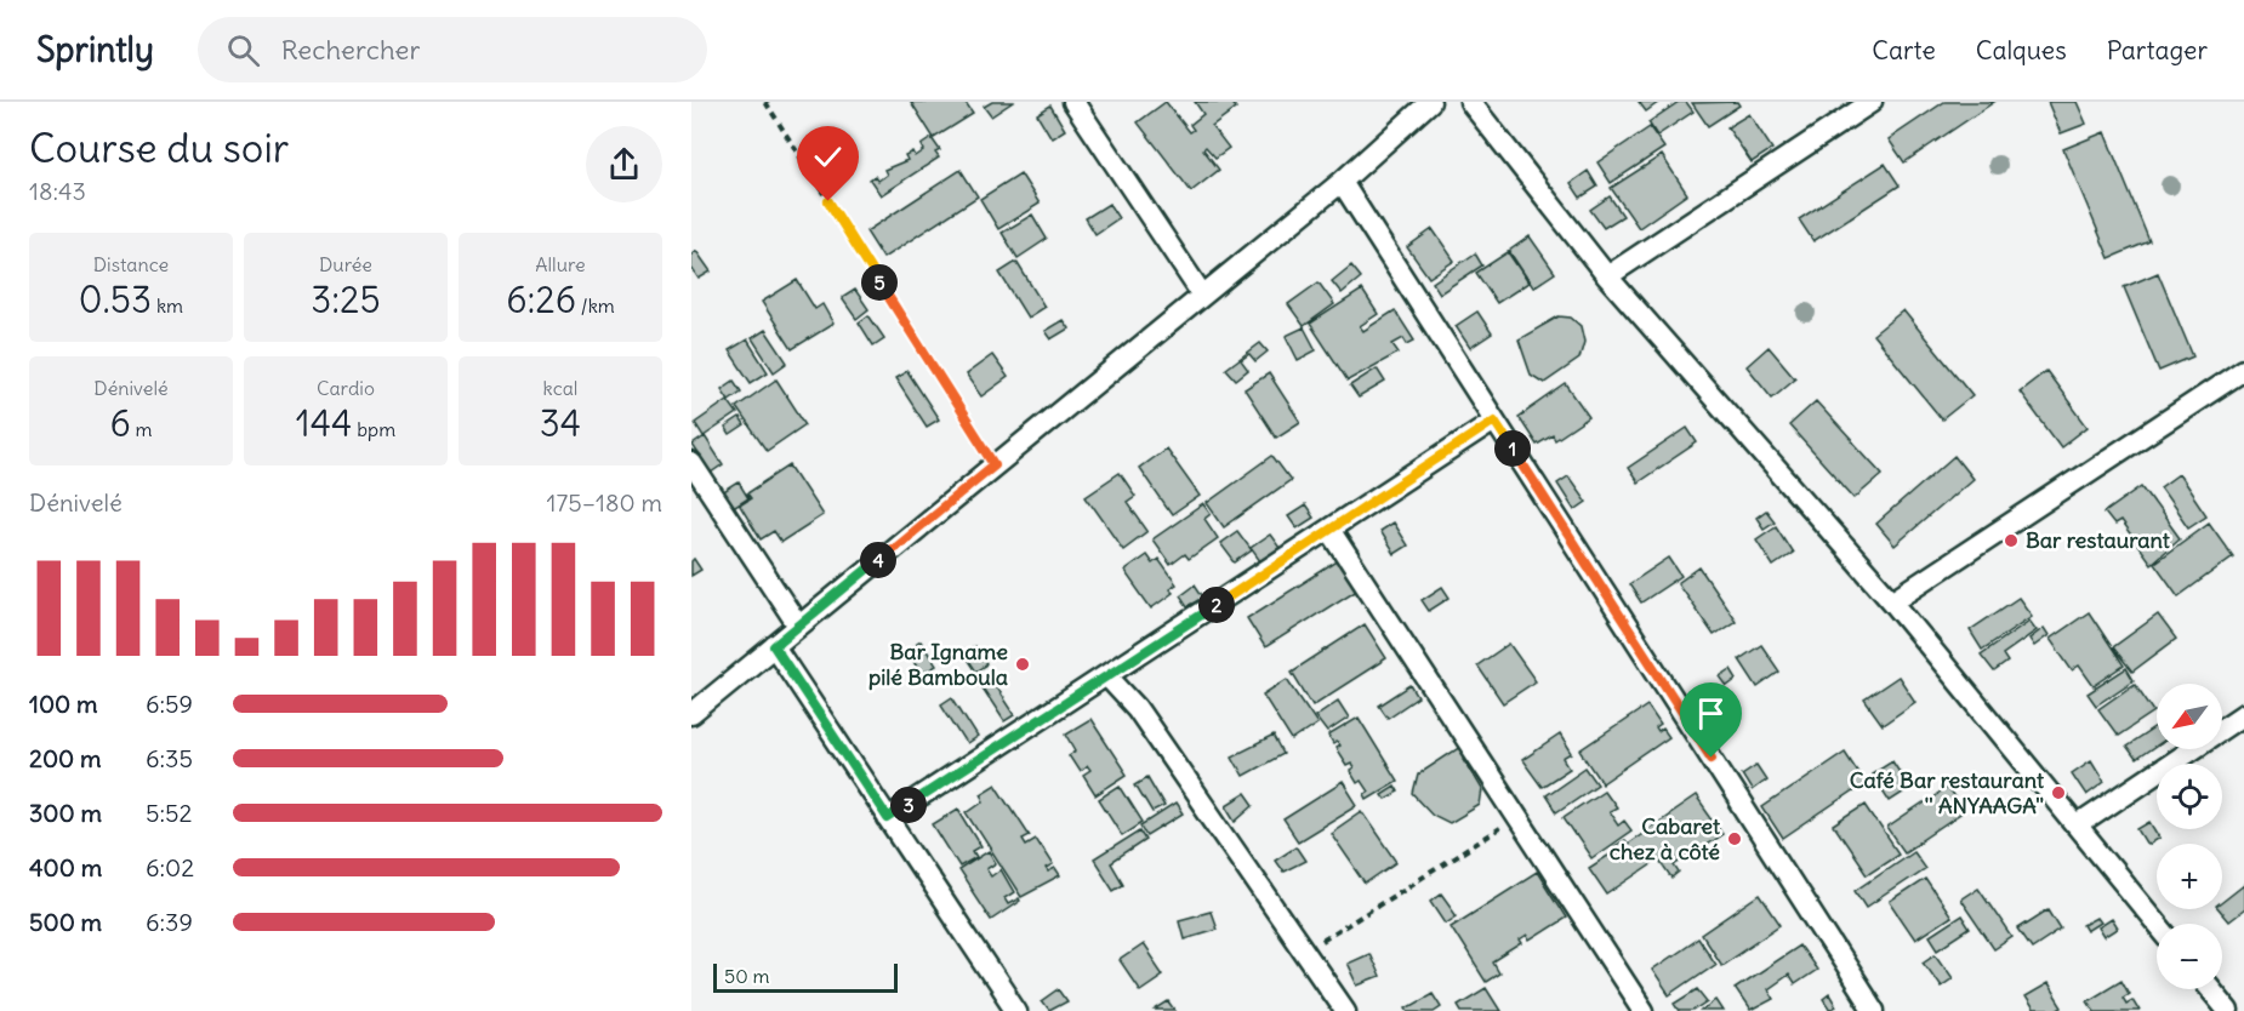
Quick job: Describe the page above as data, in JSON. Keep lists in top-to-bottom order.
{
  "places": [
    "Bar restaurant",
    "Bar Igname pilé Bamboula",
    "Café Bar restaurant '' ANYAAGA''",
    "Cabaret chez à côté"
  ],
  "scale_bar": "50 m",
  "north": "bottom left",
  "page": {
    "header": "Sprintly",
    "search": "Rechercher",
    "nav": ["Carte", "Calques", "Partager"],
    "heading": ["Course du soir", "18:43"],
    "stats": [
      ["Distance", "0.53 km"],
      ["Durée", "3:25"],
      ["Allure", "6:26 /km"],
      ["Dénivelé", "6 m"],
      ["Cardio", "144 bpm"],
      ["kcal", "34"]
    ],
    "pins": [
      "5",
      "1",
      "4",
      "2",
      "3"
    ],
    "chart": ["Dénivelé", "175–180 m"],
    "list": [
      {
        "name": "100 m",
        "note": "6:59"
      },
      {
        "name": "200 m",
        "note": "6:35"
      },
      {
        "name": "300 m",
        "note": "5:52"
      },
      {
        "name": "400 m",
        "note": "6:02"
      },
      {
        "name": "500 m",
        "note": "6:39"
      }
    ],
    "map_buttons": ["+", "−"],
    "scale": "50 m"
  }
}
